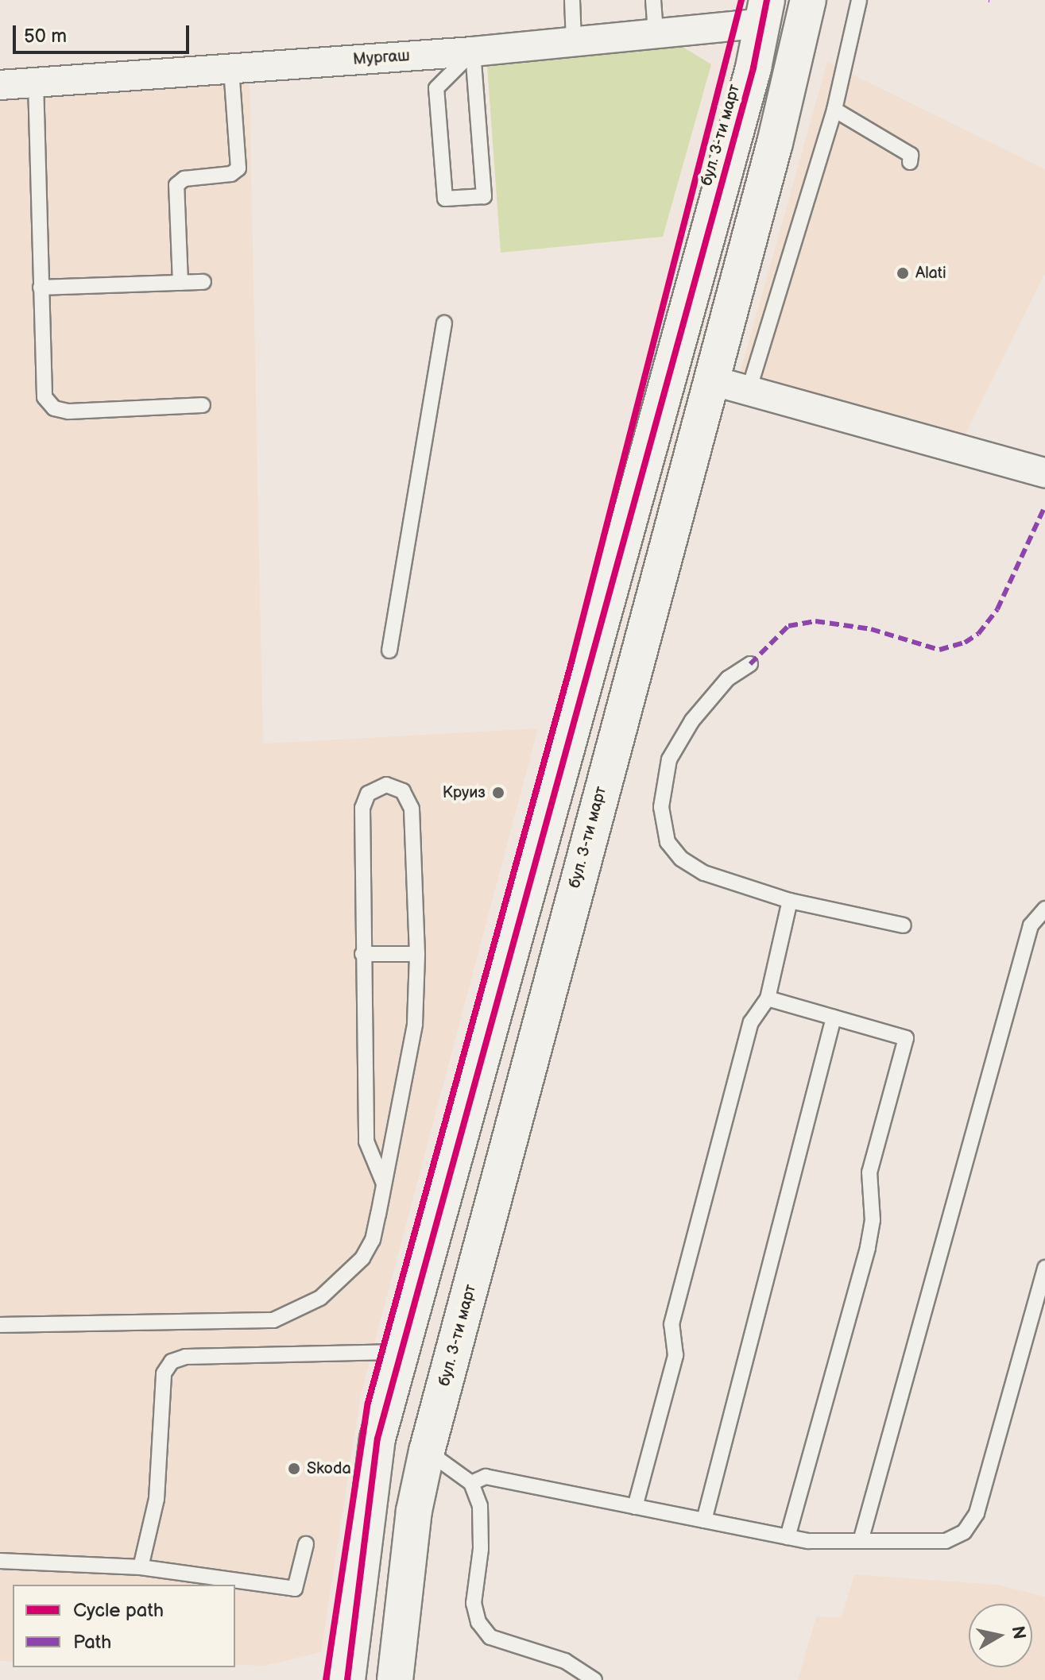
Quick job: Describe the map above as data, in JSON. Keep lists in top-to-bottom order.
{
  "streets": {
    "street": ["Мургаш", "бул. 3-ти март"]
  },
  "crossings": [
    ["Мургаш", "бул. 3-ти март"]
  ],
  "places": ["Alati", "Круиз", "Skoda"],
  "legend": ["Cycle path", "Path"],
  "scale_bar": "50 m",
  "north": "right"
}
